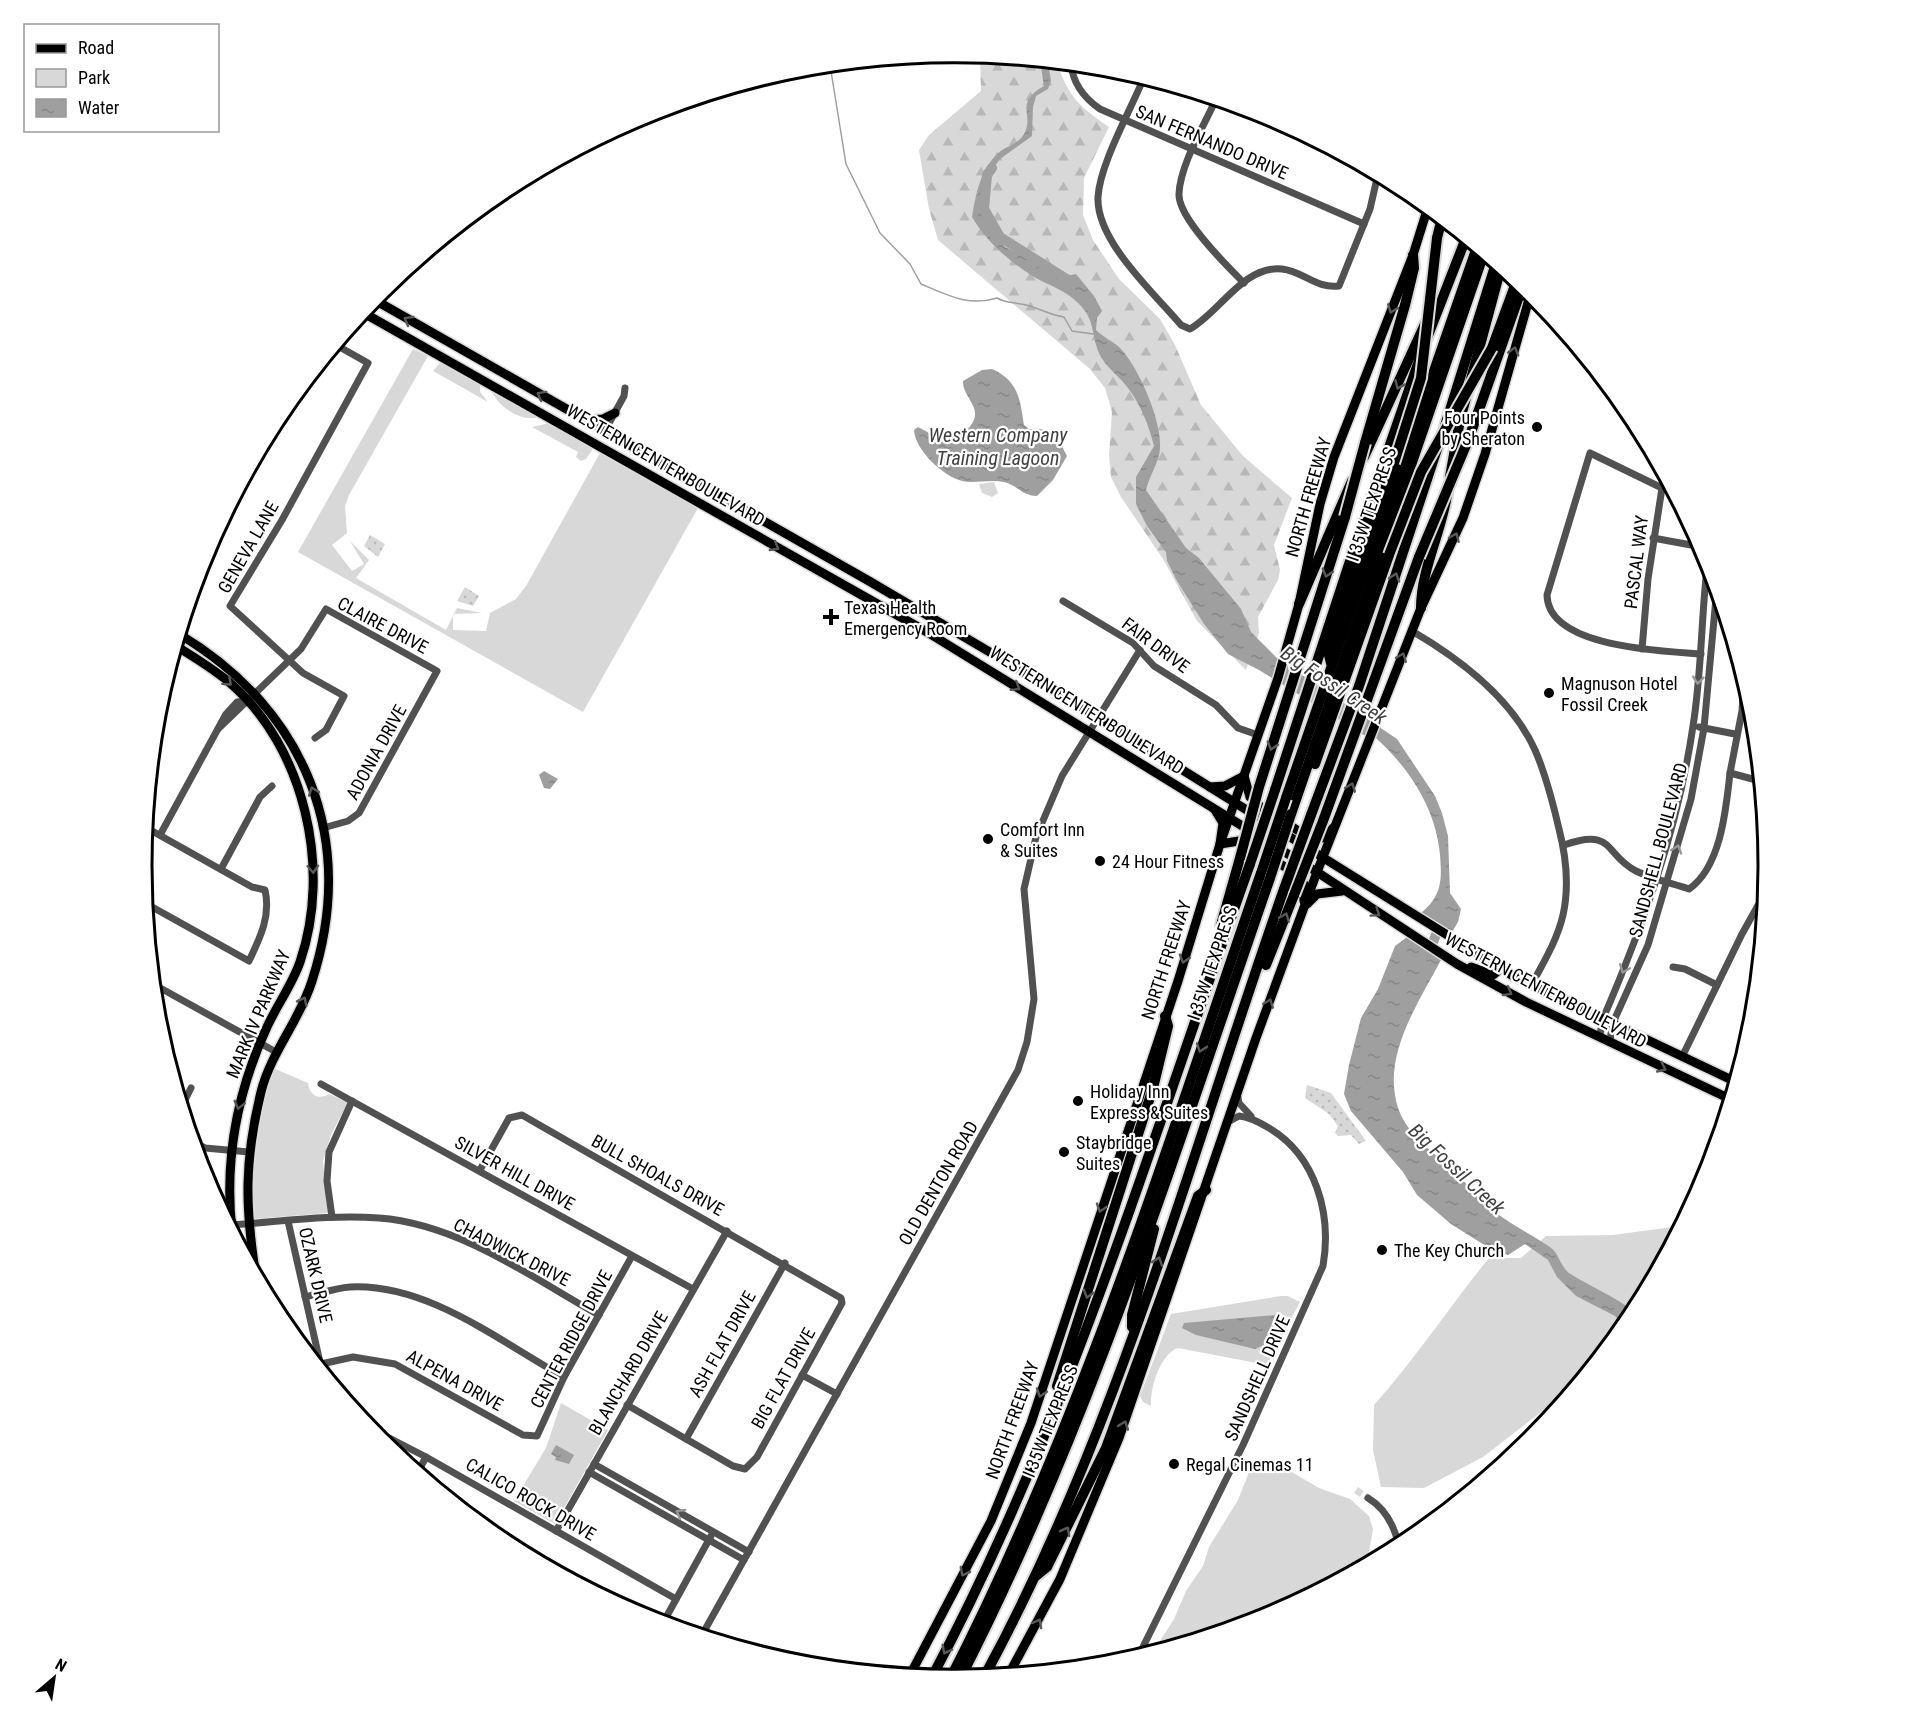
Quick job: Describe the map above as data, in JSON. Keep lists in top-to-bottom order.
{
  "streets": {
    "highway": ["NORTH FREEWAY", "I 35W TEXPRESS"],
    "main road": ["WESTERN CENTER BOULEVARD", "MARK IV PARKWAY"],
    "street": [
      "SAN FERNANDO DRIVE",
      "GENEVA LANE",
      "PASCAL WAY",
      "CLAIRE DRIVE",
      "FAIR DRIVE",
      "ADONIA DRIVE",
      "SANDSHELL BOULEVARD",
      "SILVER HILL DRIVE",
      "BULL SHOALS DRIVE",
      "OLD DENTON ROAD",
      "CHADWICK DRIVE",
      "OZARK DRIVE",
      "CENTER RIDGE DRIVE",
      "ASH FLAT DRIVE",
      "BLANCHARD DRIVE",
      "BIG FLAT DRIVE",
      "SANDSHELL DRIVE",
      "ALPENA DRIVE",
      "CALICO ROCK DRIVE"
    ]
  },
  "crossings": [
    ["WESTERN CENTER BOULEVARD", "NORTH FREEWAY"],
    ["WESTERN CENTER BOULEVARD", "SANDSHELL BOULEVARD"],
    ["WESTERN CENTER BOULEVARD", "OLD DENTON ROAD"],
    ["NORTH FREEWAY", "FAIR DRIVE"],
    ["GENEVA LANE", "CLAIRE DRIVE"],
    ["CLAIRE DRIVE", "ADONIA DRIVE"],
    ["CLAIRE DRIVE", "MARK IV PARKWAY"],
    ["FAIR DRIVE", "OLD DENTON ROAD"],
    ["ADONIA DRIVE", "MARK IV PARKWAY"],
    ["MARK IV PARKWAY", "CHADWICK DRIVE"],
    ["SILVER HILL DRIVE", "BULL SHOALS DRIVE"],
    ["SILVER HILL DRIVE", "CENTER RIDGE DRIVE"],
    ["SILVER HILL DRIVE", "BLANCHARD DRIVE"],
    ["BULL SHOALS DRIVE", "ASH FLAT DRIVE"],
    ["BULL SHOALS DRIVE", "BLANCHARD DRIVE"],
    ["BULL SHOALS DRIVE", "BIG FLAT DRIVE"],
    ["CHADWICK DRIVE", "OZARK DRIVE"],
    ["CHADWICK DRIVE", "CENTER RIDGE DRIVE"],
    ["CENTER RIDGE DRIVE", "ALPENA DRIVE"],
    ["ASH FLAT DRIVE", "BIG FLAT DRIVE"],
    ["BLANCHARD DRIVE", "CALICO ROCK DRIVE"]
  ],
  "one_way": ["NORTH FREEWAY"],
  "water": ["Western Company Training Lagoon", "Big Fossil Creek"],
  "places": {
    "other": [
      "Four Points by Sheraton",
      "Magnuson Hotel Fossil Creek",
      "Comfort Inn & Suites",
      "24 Hour Fitness",
      "Holiday Inn Express & Suites",
      "Staybridge Suites",
      "The Key Church",
      "Regal Cinemas 11"
    ],
    "health": ["Texas Health Emergency Room"]
  },
  "legend": ["Road", "Park", "Water"],
  "north": "top right"
}
